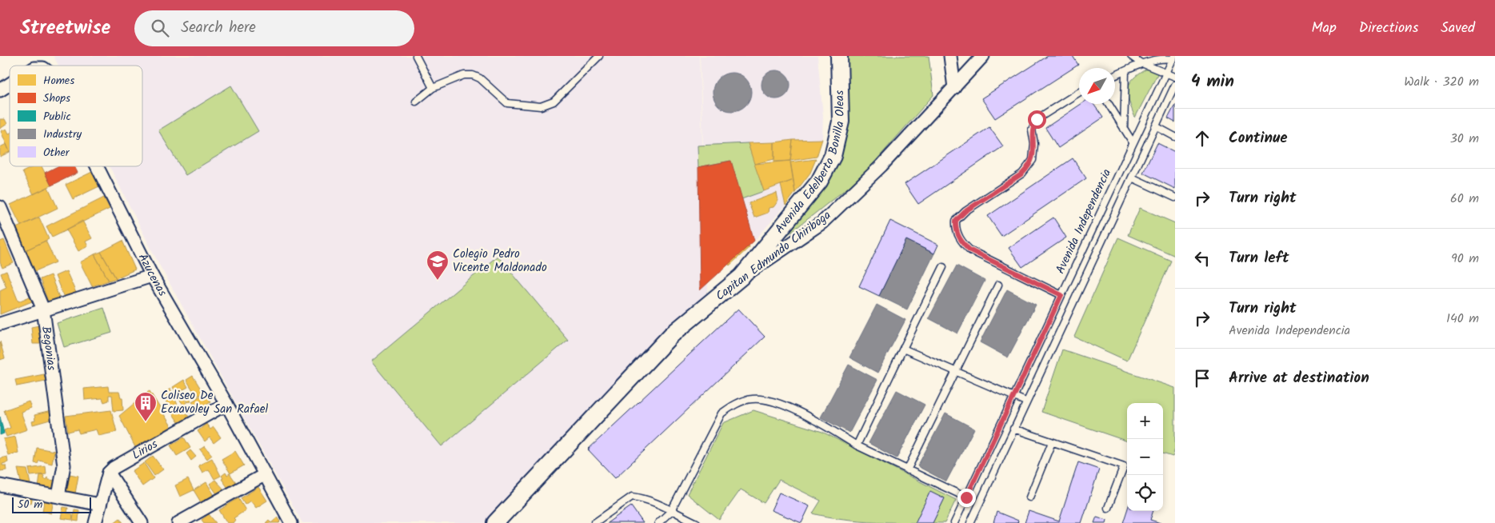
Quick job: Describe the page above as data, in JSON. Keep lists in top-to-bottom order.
{
  "streets": {
    "street": [
      "Avenida Edelberto Bonilla Oleas",
      "Capitan Edmundo Chiriboga",
      "Azucenas",
      "Begonias",
      "Lirios"
    ],
    "lane": ["Avenida Independencia"]
  },
  "crossings": [
    ["Avenida Edelberto Bonilla Oleas", "Capitan Edmundo Chiriboga"],
    ["Azucenas", "Lirios"]
  ],
  "places": {
    "school or university": ["Colegio Pedro Vicente Maldonado"],
    "building": ["Coliseo De Ecuavoley San Rafael"]
  },
  "legend": [
    "Homes",
    "Shops",
    "Public",
    "Industry",
    "Other"
  ],
  "scale_bar": "50 m",
  "north": "bottom left",
  "page": {
    "header": "Streetwise",
    "search": "Search here",
    "nav": ["Map", "Directions", "Saved"],
    "heading": ["4 min", "Walk · 320 m"],
    "list": [
      ["Continue", "30 m"],
      ["Turn right", "60 m"],
      ["Turn left", "90 m"],
      ["Turn right", "Avenida Independencia", "140 m"],
      "Arrive at destination"
    ],
    "map_buttons": ["+", "−"],
    "scale": "50 m"
  }
}
